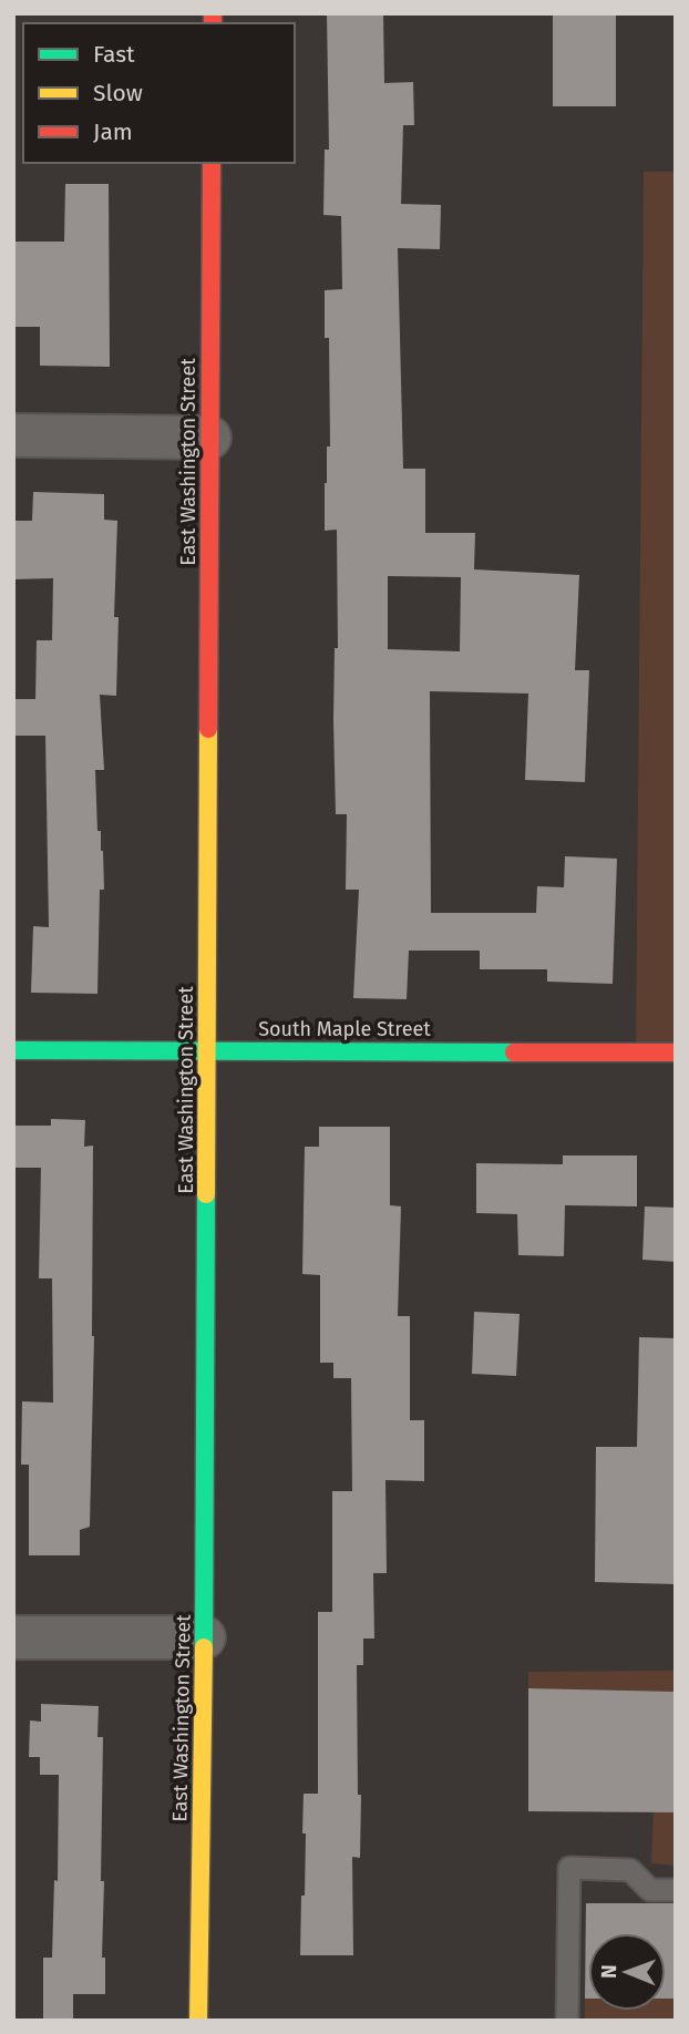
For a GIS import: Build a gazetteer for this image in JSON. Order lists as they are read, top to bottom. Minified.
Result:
{"streets":{"main road":["East Washington Street","South Maple Street"]},"crossings":[["East Washington Street","South Maple Street"]],"legend":["Fast","Slow","Jam"],"north":"left"}
